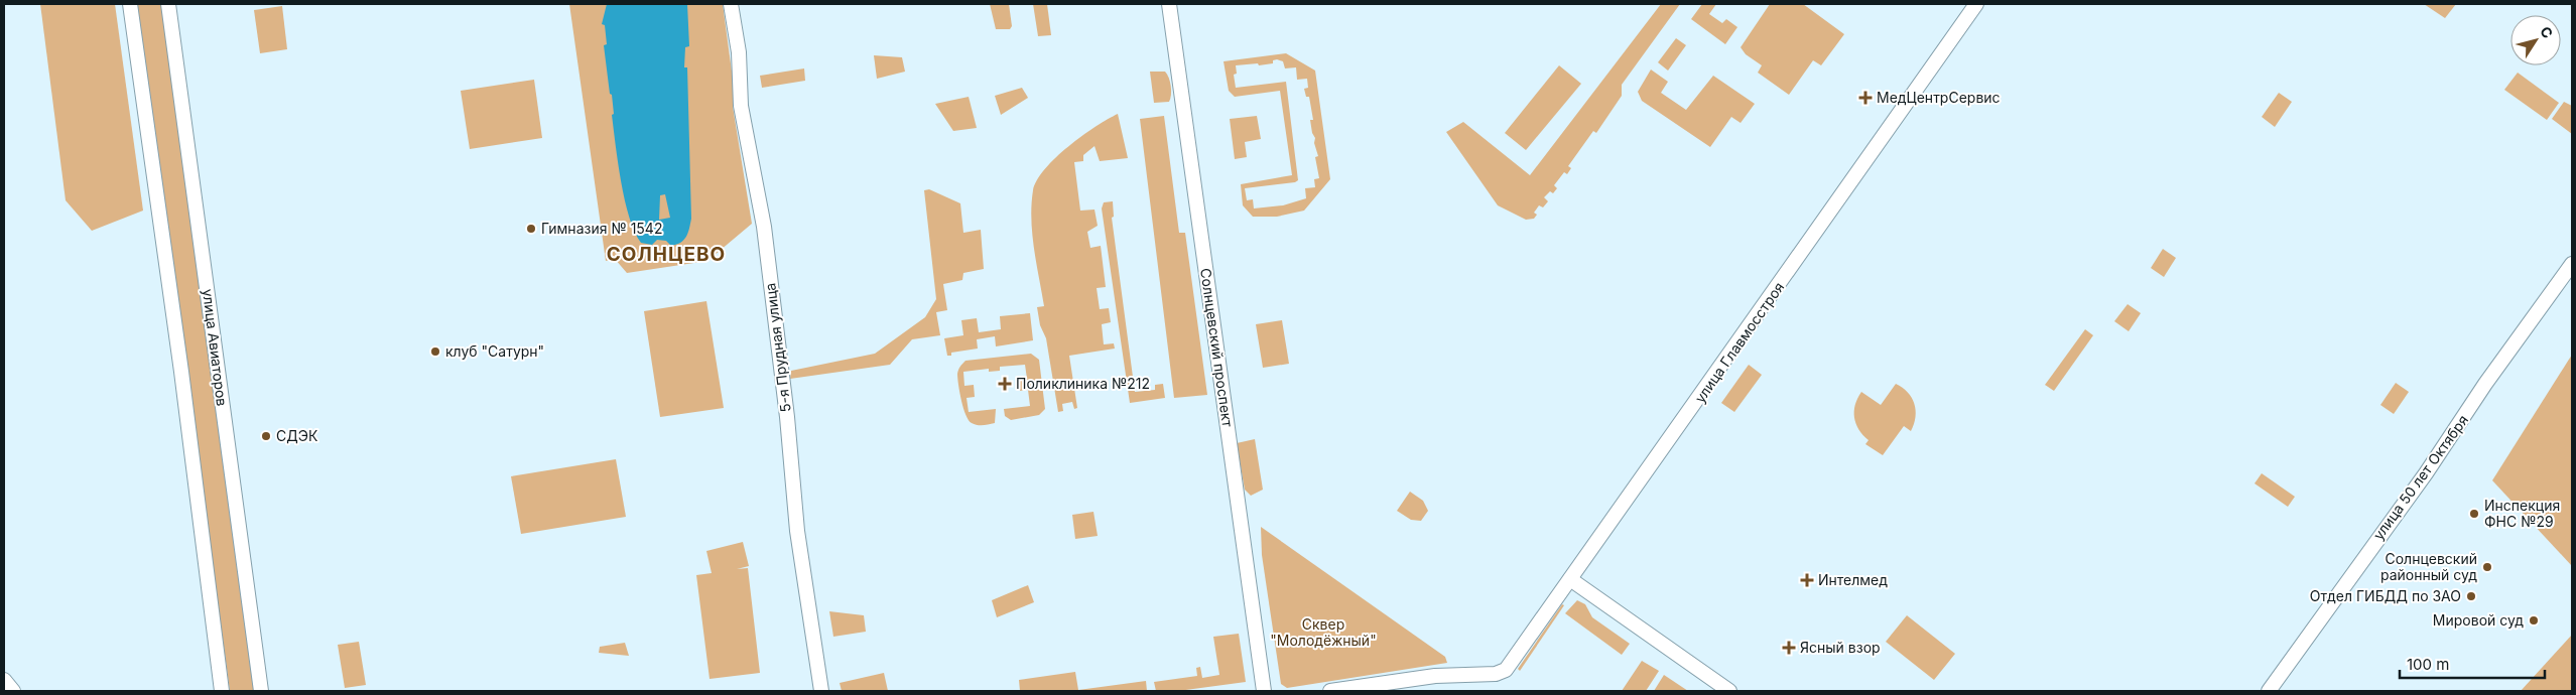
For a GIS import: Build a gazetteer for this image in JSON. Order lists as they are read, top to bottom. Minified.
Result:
{"streets":{"street":["улица Главмосстроя","улица Авиаторов","5-я Прудная улица","Солнцевский проспект","улица 50 лет Октября"]},"districts":["СОЛНЦЕВО"],"parks":["Сквер \"Молодёжный\""],"places":{"health":["МедЦентрСервис","Поликлиника №212","Интелмед","Ясный взор"],"other":["Гимназия № 1542","клуб \"Сатурн\"","СДЭК","Инспекция ФНС №29","Солнцевский районный суд","Отдел ГИБДД по ЗАО","Мировой суд"]},"scale_bar":"100 m","north":"top right"}
